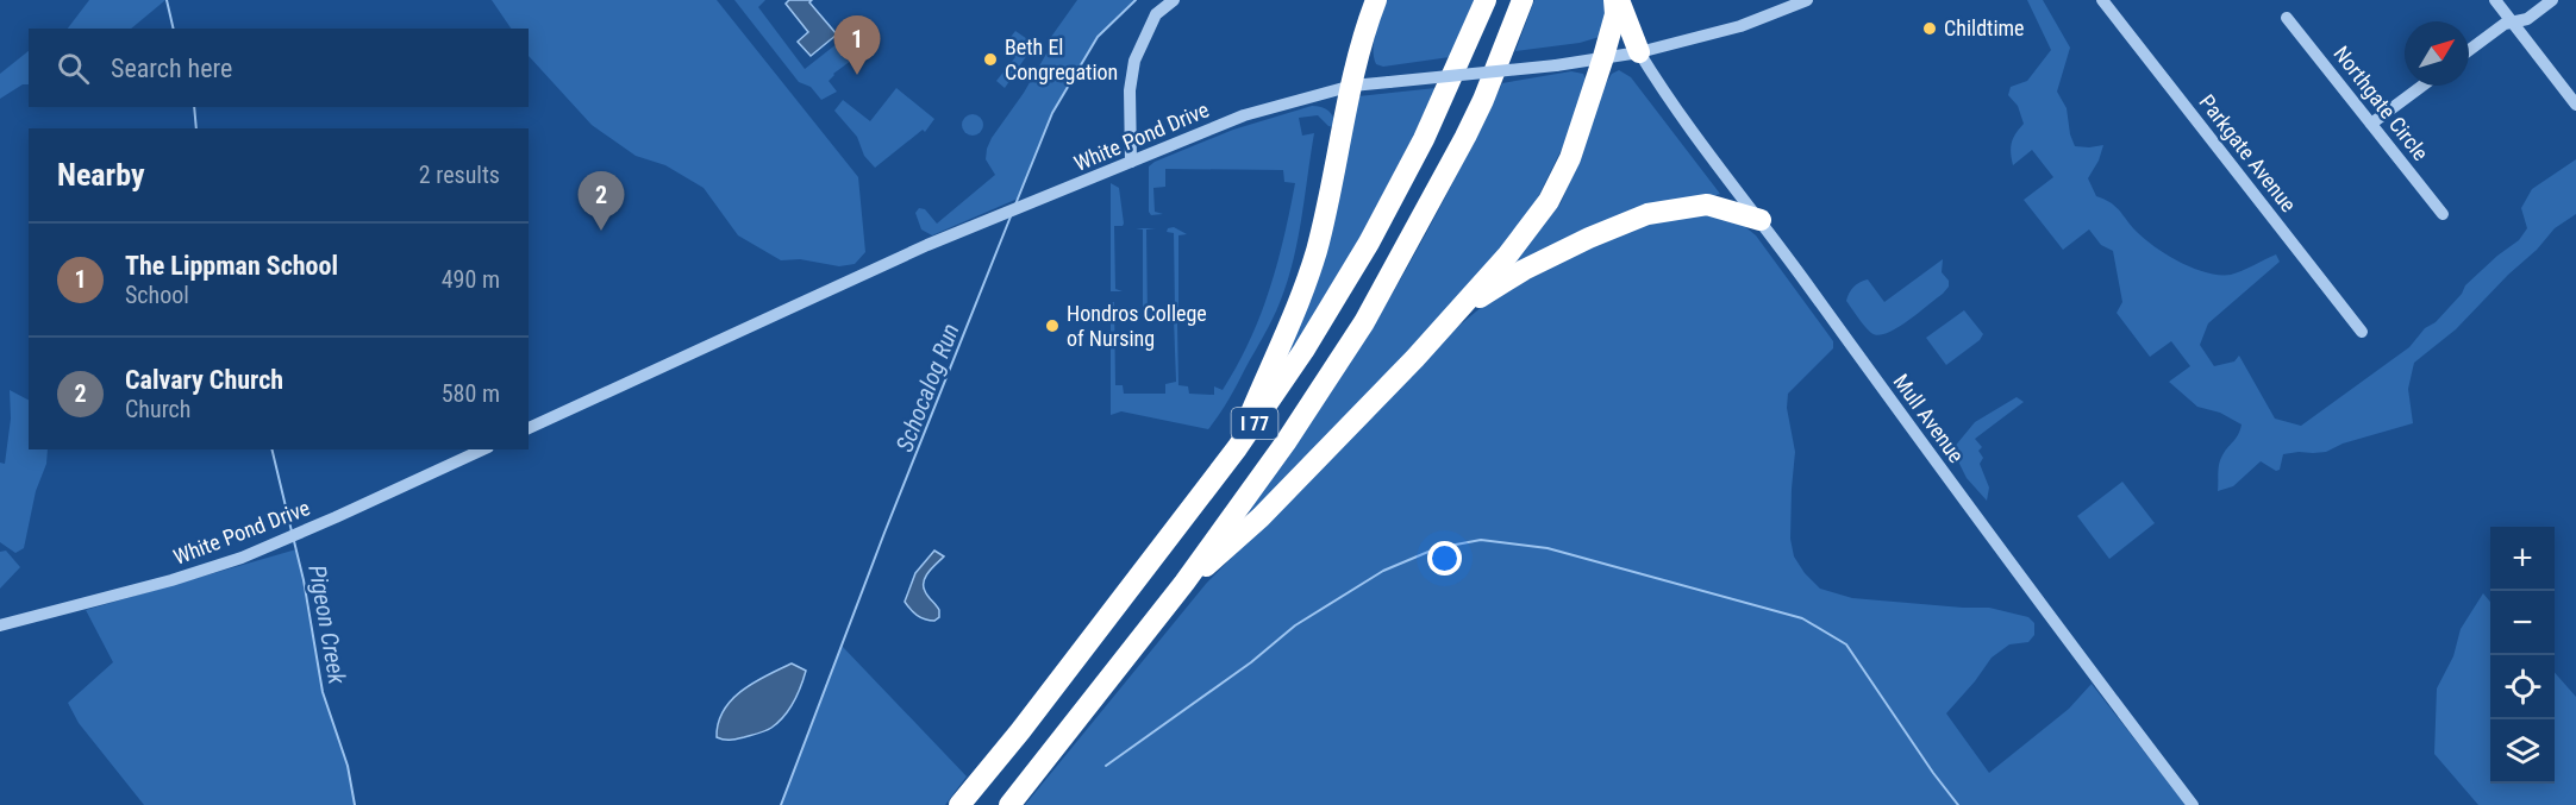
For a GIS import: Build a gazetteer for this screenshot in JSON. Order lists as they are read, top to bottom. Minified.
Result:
{"streets":{"highway":["I 77"],"street":["Northgate Circle","White Pond Drive","Parkgate Avenue","Mull Avenue"]},"crossings":[["White Pond Drive","Mull Avenue"]],"water":["Schocalog Run","Pigeon Creek"],"places":["Childtime","Beth El Congregation","Hondros College of Nursing"],"north":"top right","page":{"pins":["1","2"],"search":"Search here","heading":["Nearby","2 results"],"list":[{"mark":"1","name":"The Lippman School","note":"School","value":"490 m"},{"mark":"2","name":"Calvary Church","note":"Church","value":"580 m"}],"map_buttons":["+","−"]}}
